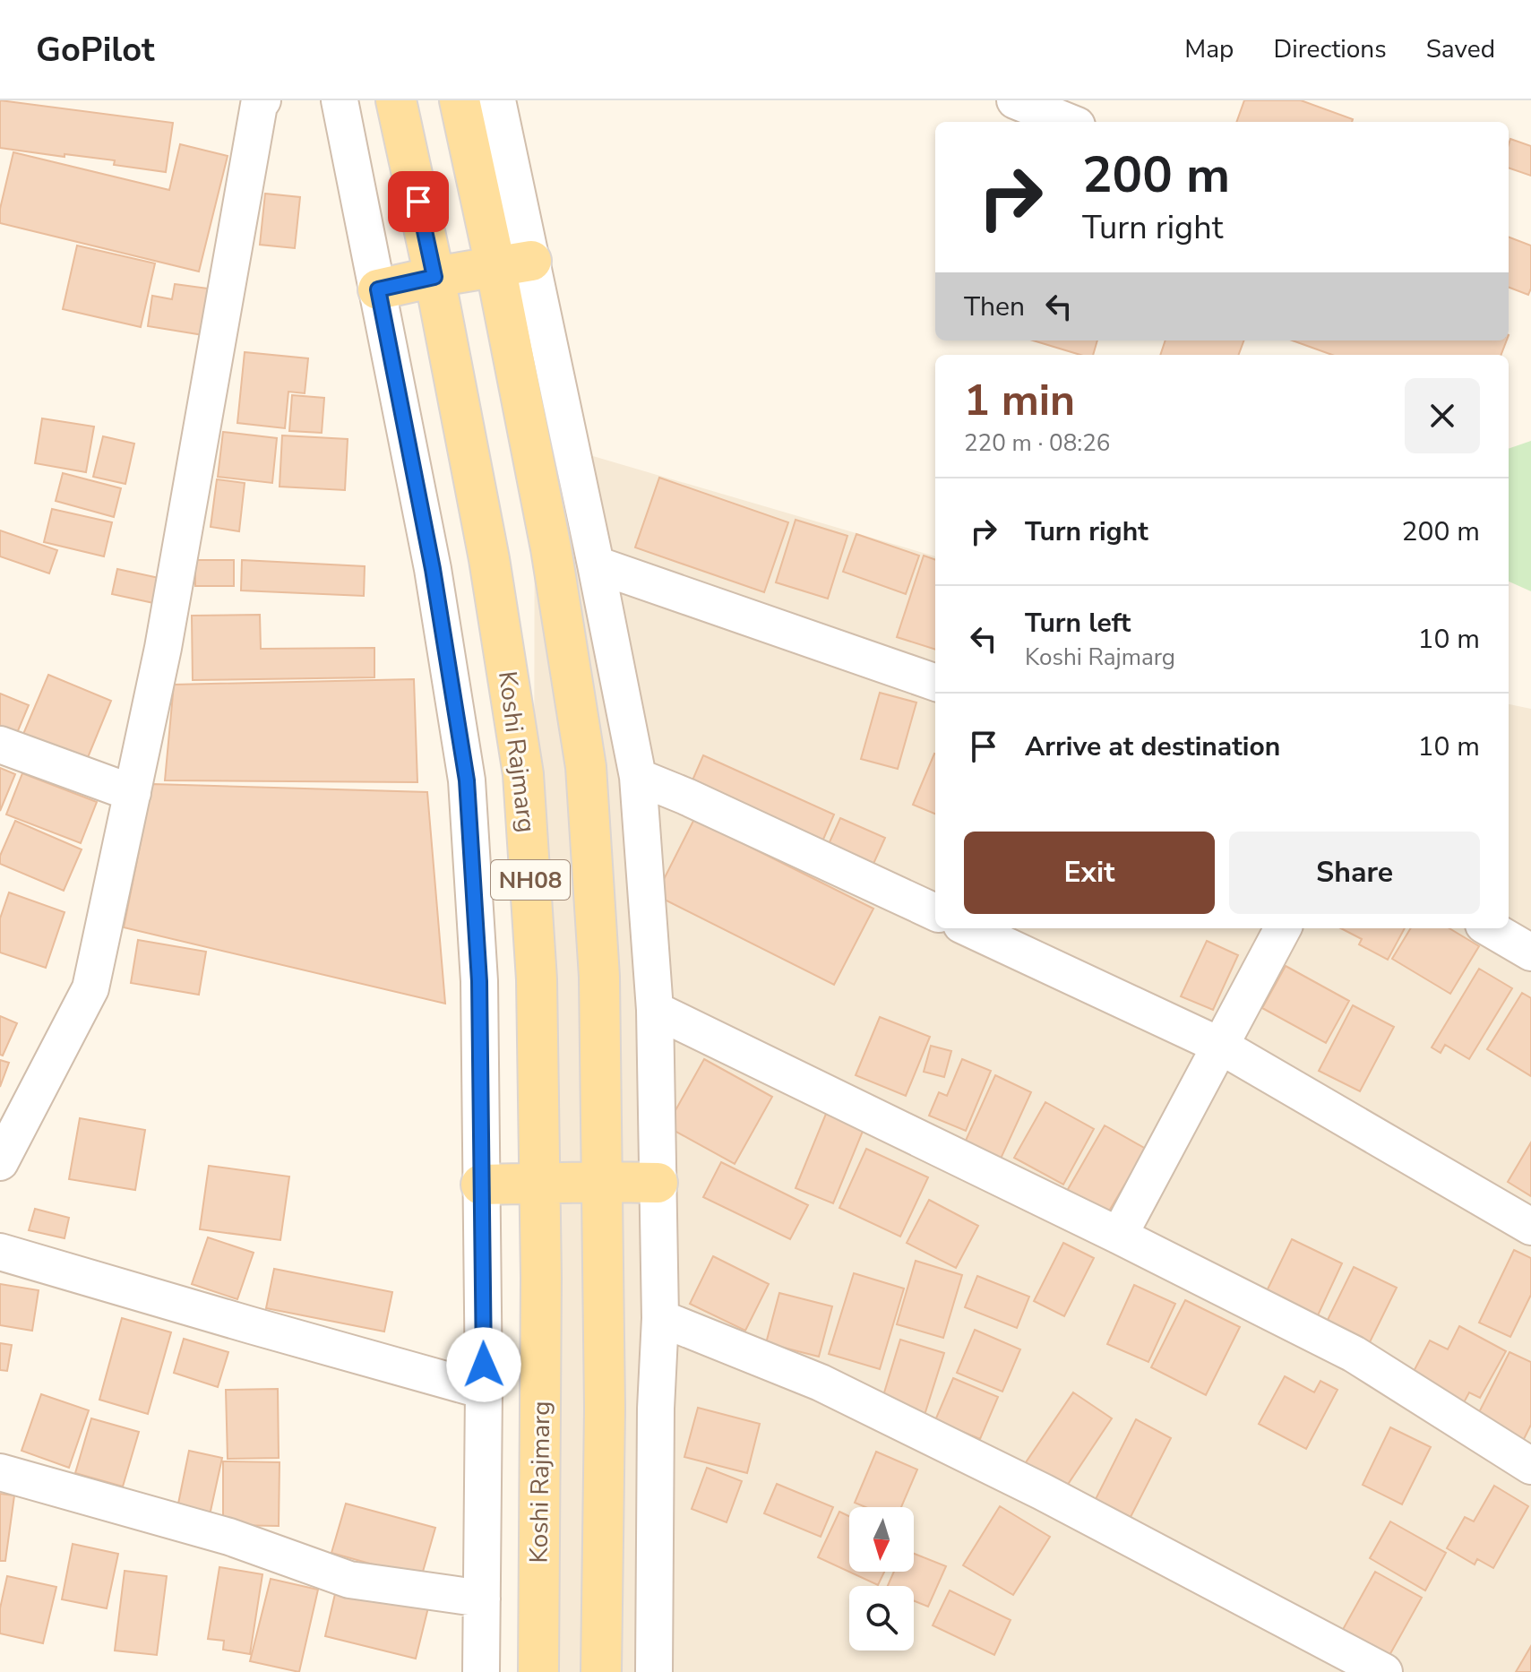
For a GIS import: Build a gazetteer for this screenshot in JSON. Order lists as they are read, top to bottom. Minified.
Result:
{"streets":{"main road":["Koshi Rajmarg","NH08"]},"north":"bottom","page":{"header":"GoPilot","nav":["Map","Directions","Saved"],"turn":["200 m","Turn right"],"then":"Then","heading":["1 min","220 m · 08:26"],"list":[{"name":"Turn right","value":"200 m"},{"name":"Turn left","note":"Koshi Rajmarg","value":"10 m"},{"name":"Arrive at destination","value":"10 m"}],"buttons":["Exit","Share"]}}
